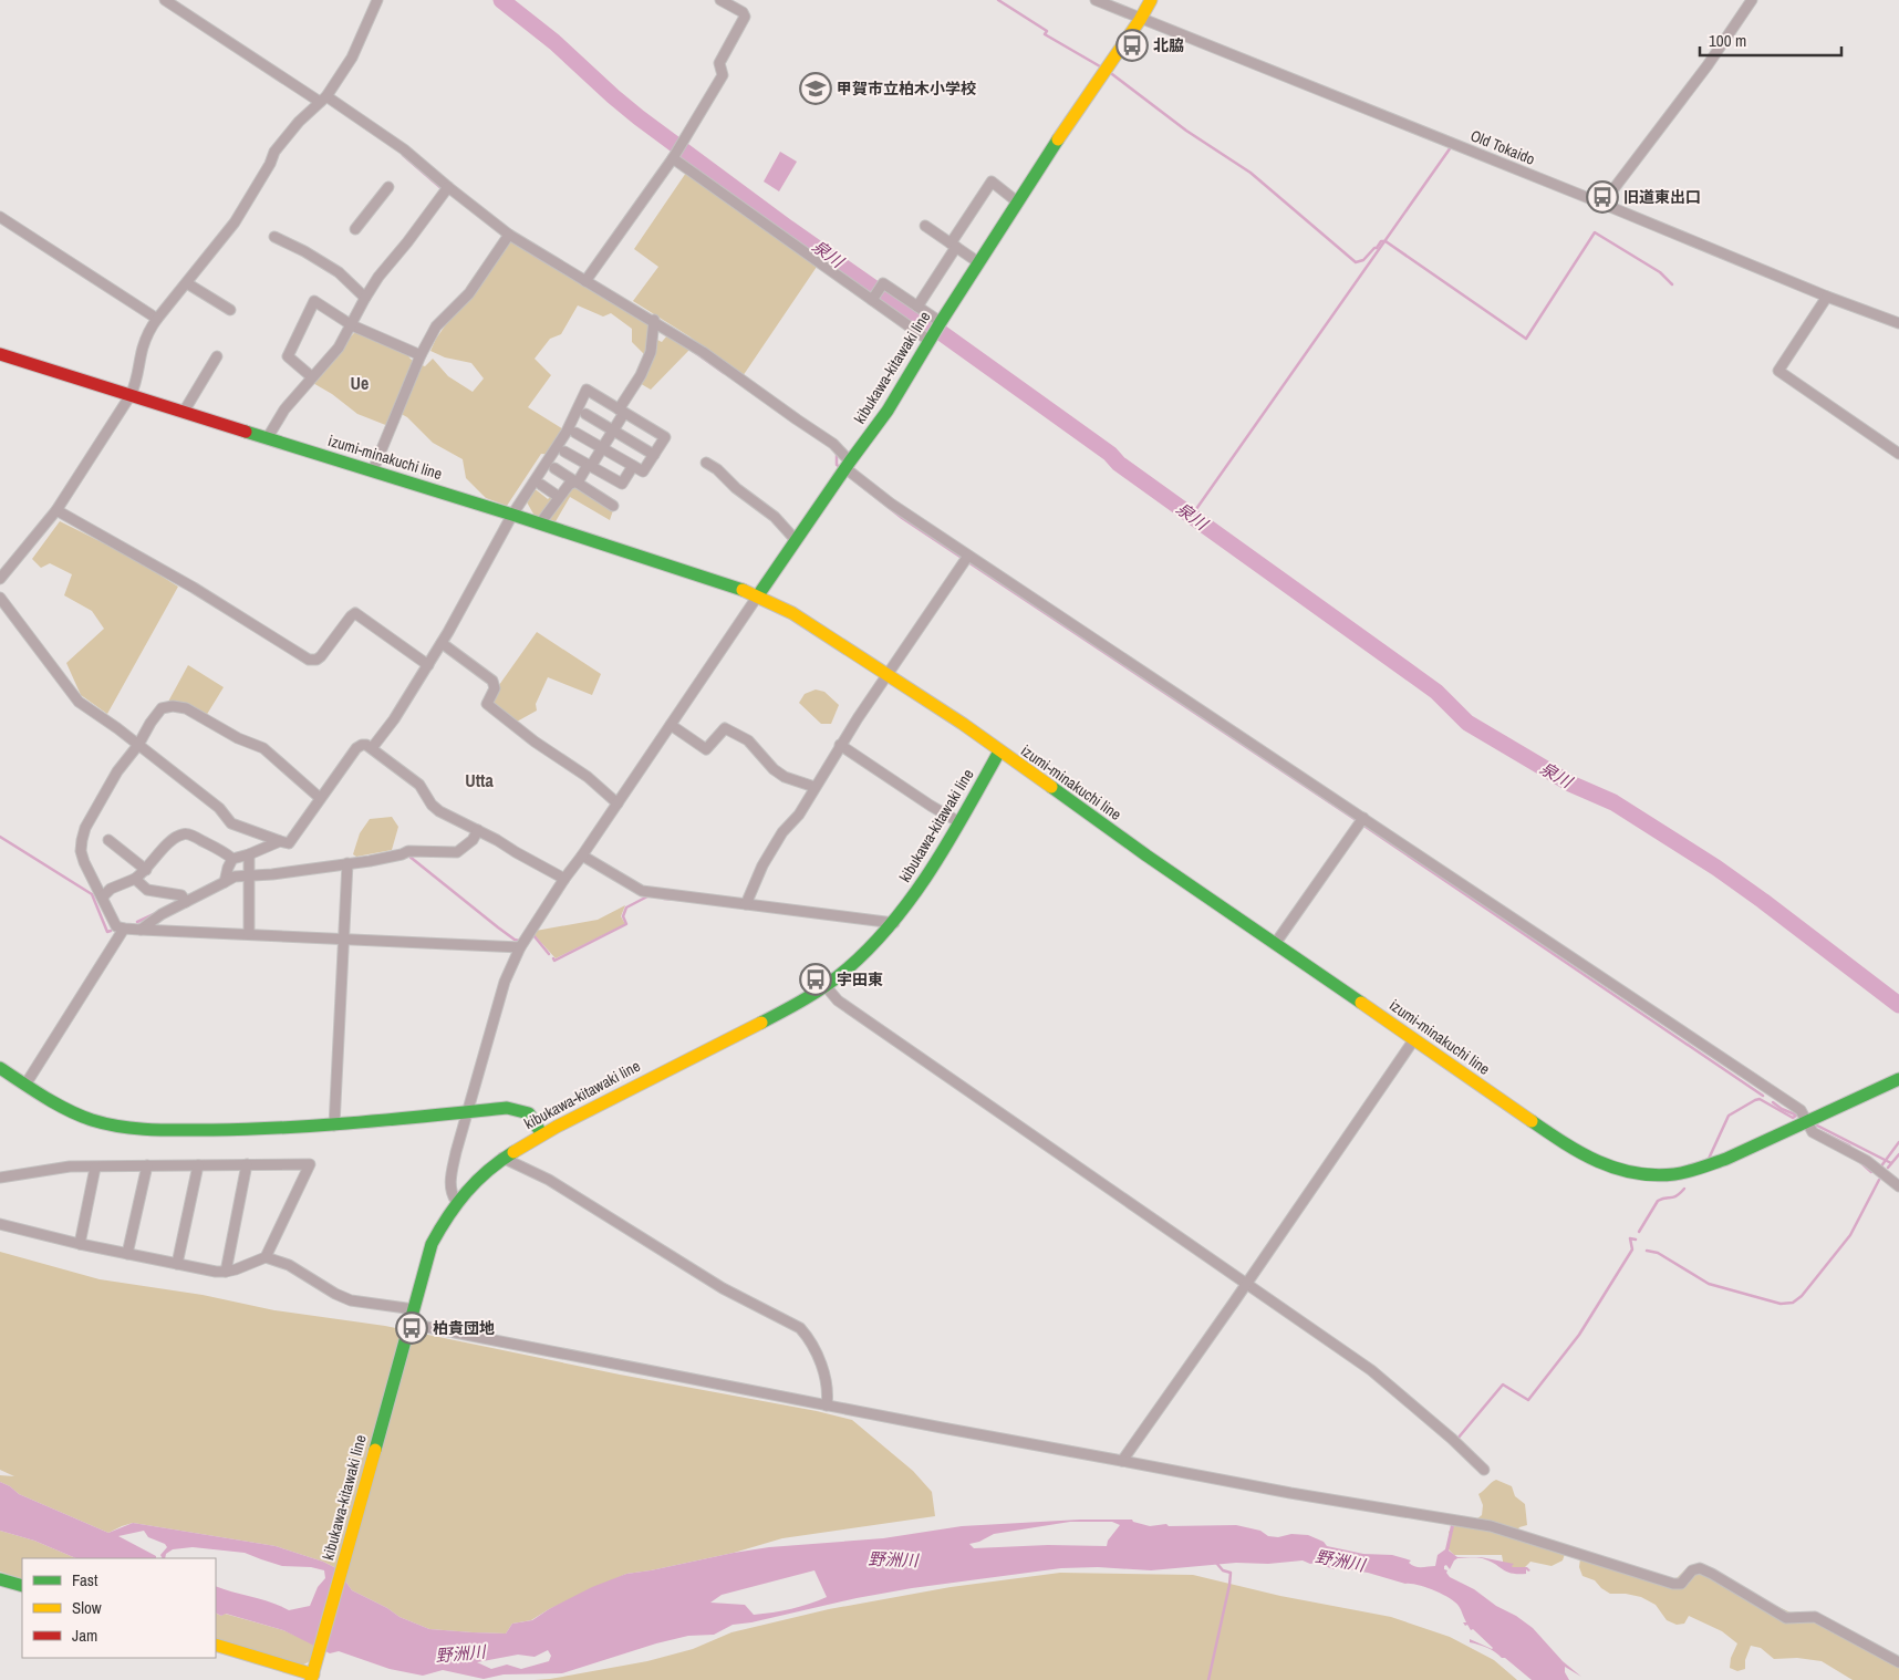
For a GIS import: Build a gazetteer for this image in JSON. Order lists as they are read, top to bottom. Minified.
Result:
{"streets":{"main road":["kibukawa-kitawaki line","izumi-minakuchi line"],"street":["Old Tokaido"]},"crossings":[["Old Tokaido","kibukawa-kitawaki line"],["kibukawa-kitawaki line","izumi-minakuchi line"]],"districts":["Ue","Utta"],"water":["泉川","野洲川"],"places":{"bus stop":["北脇","旧道東出口","宇田東","柏貴団地"],"school or university":["甲賀市立柏木小学校"]},"legend":["Fast","Slow","Jam"],"scale_bar":"100 m"}
